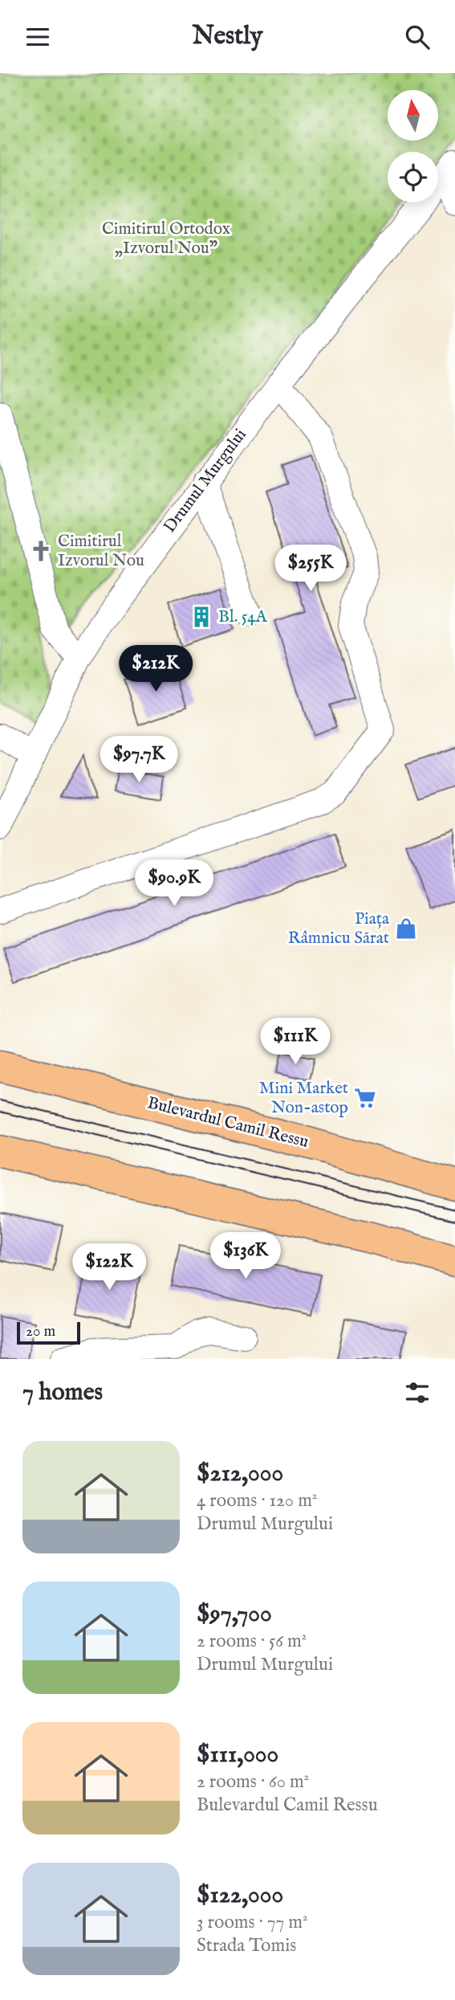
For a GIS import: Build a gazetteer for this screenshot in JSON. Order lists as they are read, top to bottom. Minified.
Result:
{"streets":{"main road":["Bulevardul Camil Ressu"],"street":["Drumul Murgului"]},"parks":["Cimitirul Ortodox „Izvorul Nou”"],"places":{"church":["Cimitirul Izvorul Nou"],"building":["Bl. 54A"],"shop":["Piața Râmnicu Sărat"],"supermarket":["Mini Market Non-astop"]},"scale_bar":"20 m","north":"top","page":{"header":"Nestly","price":["$255K","$212K","$97.7K","$90.9K","$111K","$136K","$122K"],"scale":"20 m","heading":"7 homes","list":[{"name":"$212,000","note":"4 rooms · 120 m² · Drumul Murgului"},{"name":"$97,700","note":"2 rooms · 56 m² · Drumul Murgului"},{"name":"$111,000","note":"2 rooms · 60 m² · Bulevardul Camil Ressu"},{"name":"$122,000","note":"3 rooms · 77 m² · Strada Tomis"}]}}
